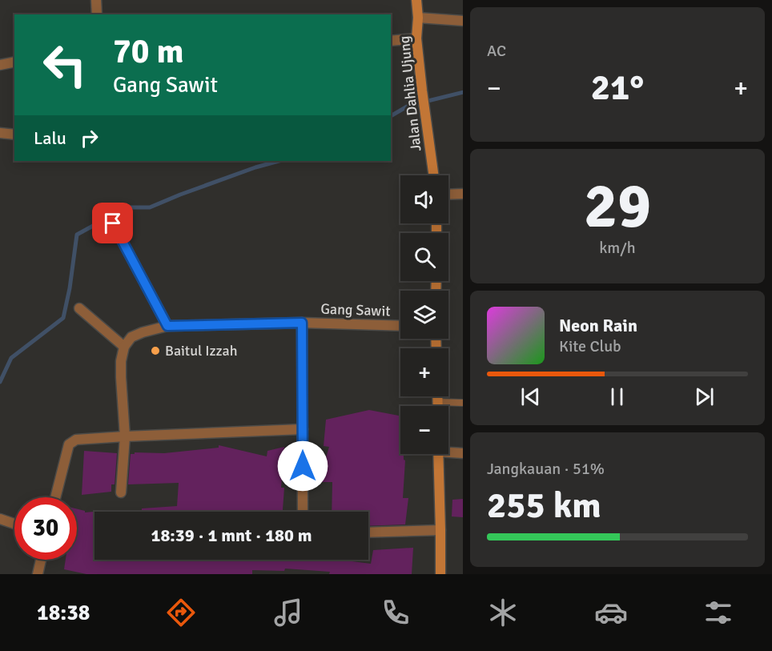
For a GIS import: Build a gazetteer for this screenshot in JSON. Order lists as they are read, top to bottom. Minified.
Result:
{"streets":{"main road":["Jalan Dahlia Ujung"],"street":["Gang Sawit"]},"places":["Baitul Izzah"],"page":{"tile":["AC",["29","km/h"],["Jangkauan · 51%","255 km"]],"turn":["70 m","Gang Sawit"],"heat":["−","21°","+"],"then":"Lalu","map_buttons":["+","−"],"song":["Neon Rain","Kite Club"],"limit":"30","trip":"18:39 · 1 mnt · 180 m","tabs":"18:38"}}
